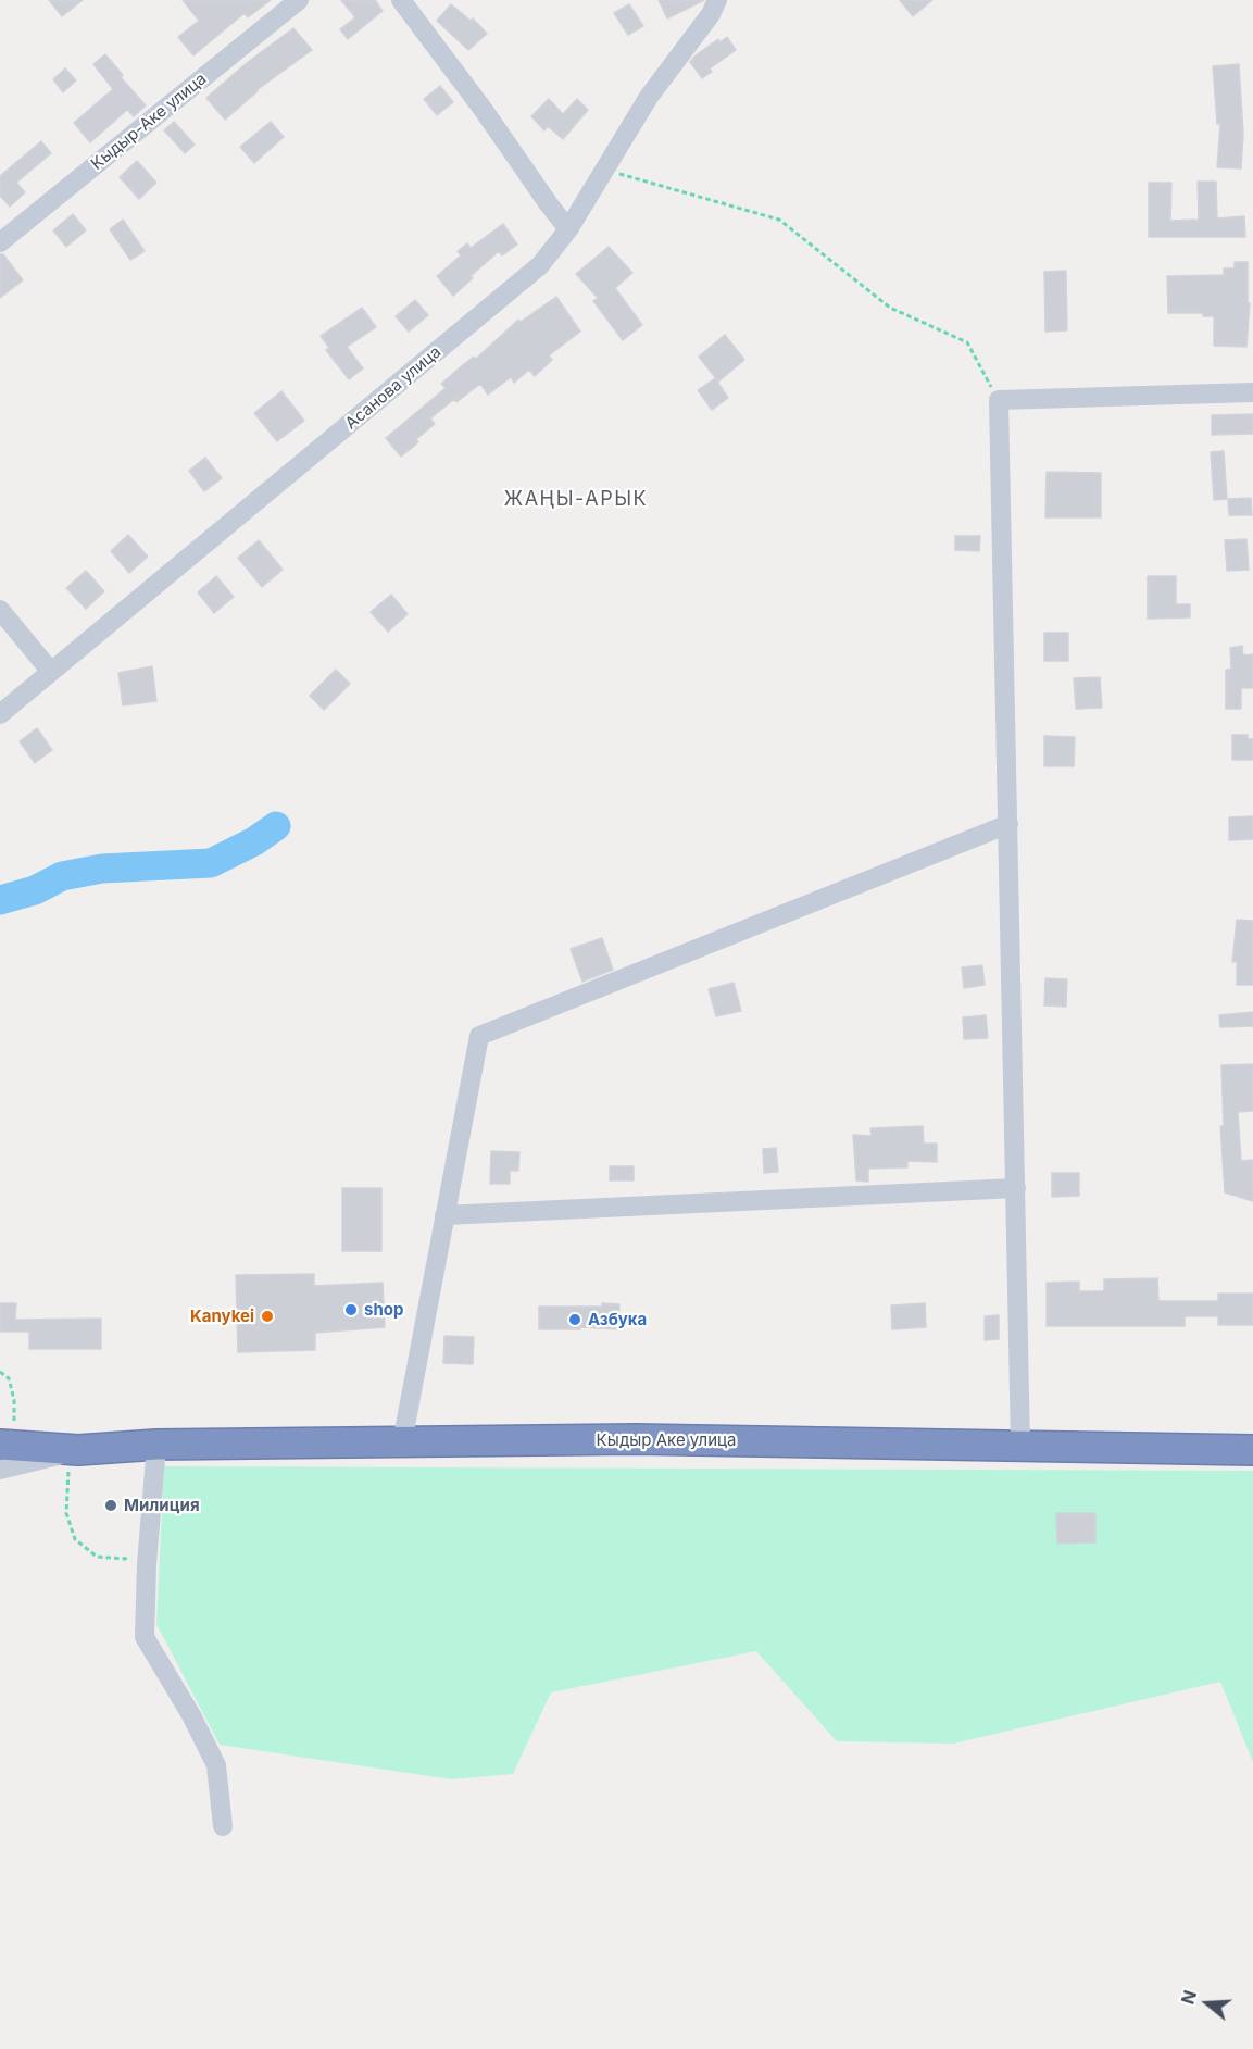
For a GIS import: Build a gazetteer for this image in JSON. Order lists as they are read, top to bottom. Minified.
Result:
{"streets":{"highway":["Кыдыр Аке улица"],"street":["Кыдыр-Аке улица","Асанова улица"]},"districts":["ЖАҢЫ-АРЫК"],"places":["shop","Kanykei","Азбука","Милиция"],"north":"left"}
